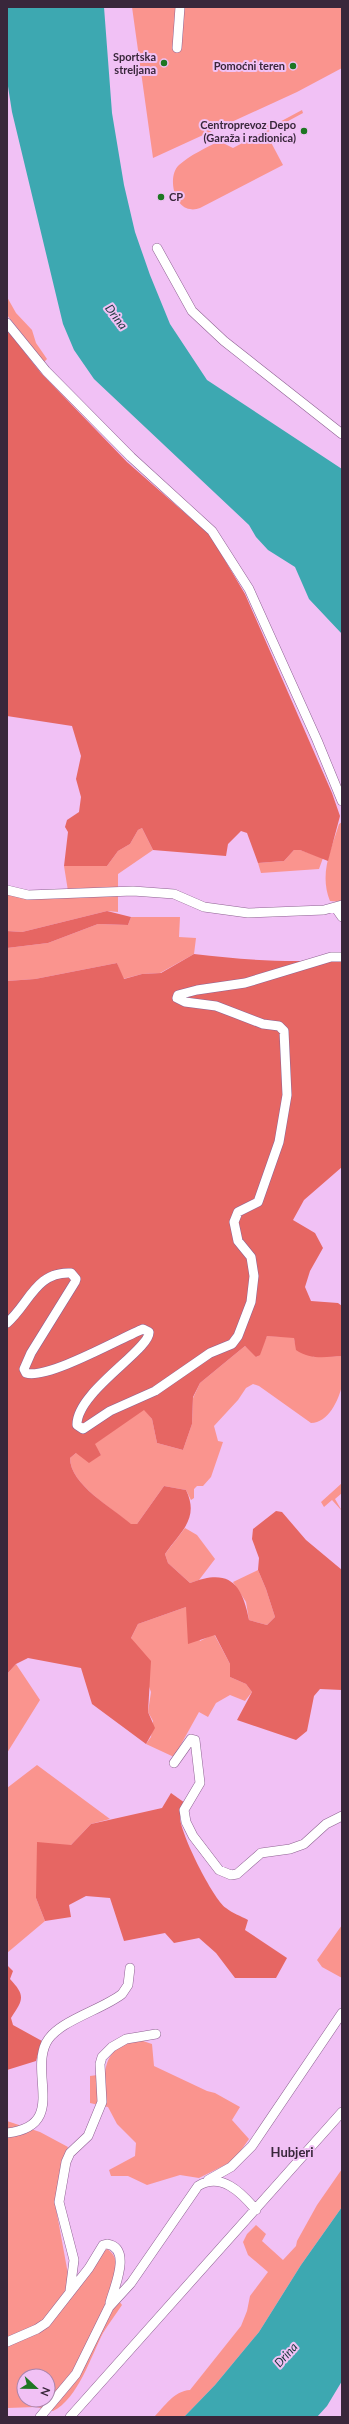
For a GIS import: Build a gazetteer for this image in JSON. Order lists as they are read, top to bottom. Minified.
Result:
{"districts":["Hubjeri"],"water":["Drina"],"places":["Sportska streljana","Pomoćni teren","Centroprevoz Depo (Garaža i radionica)","CP"],"north":"right"}
